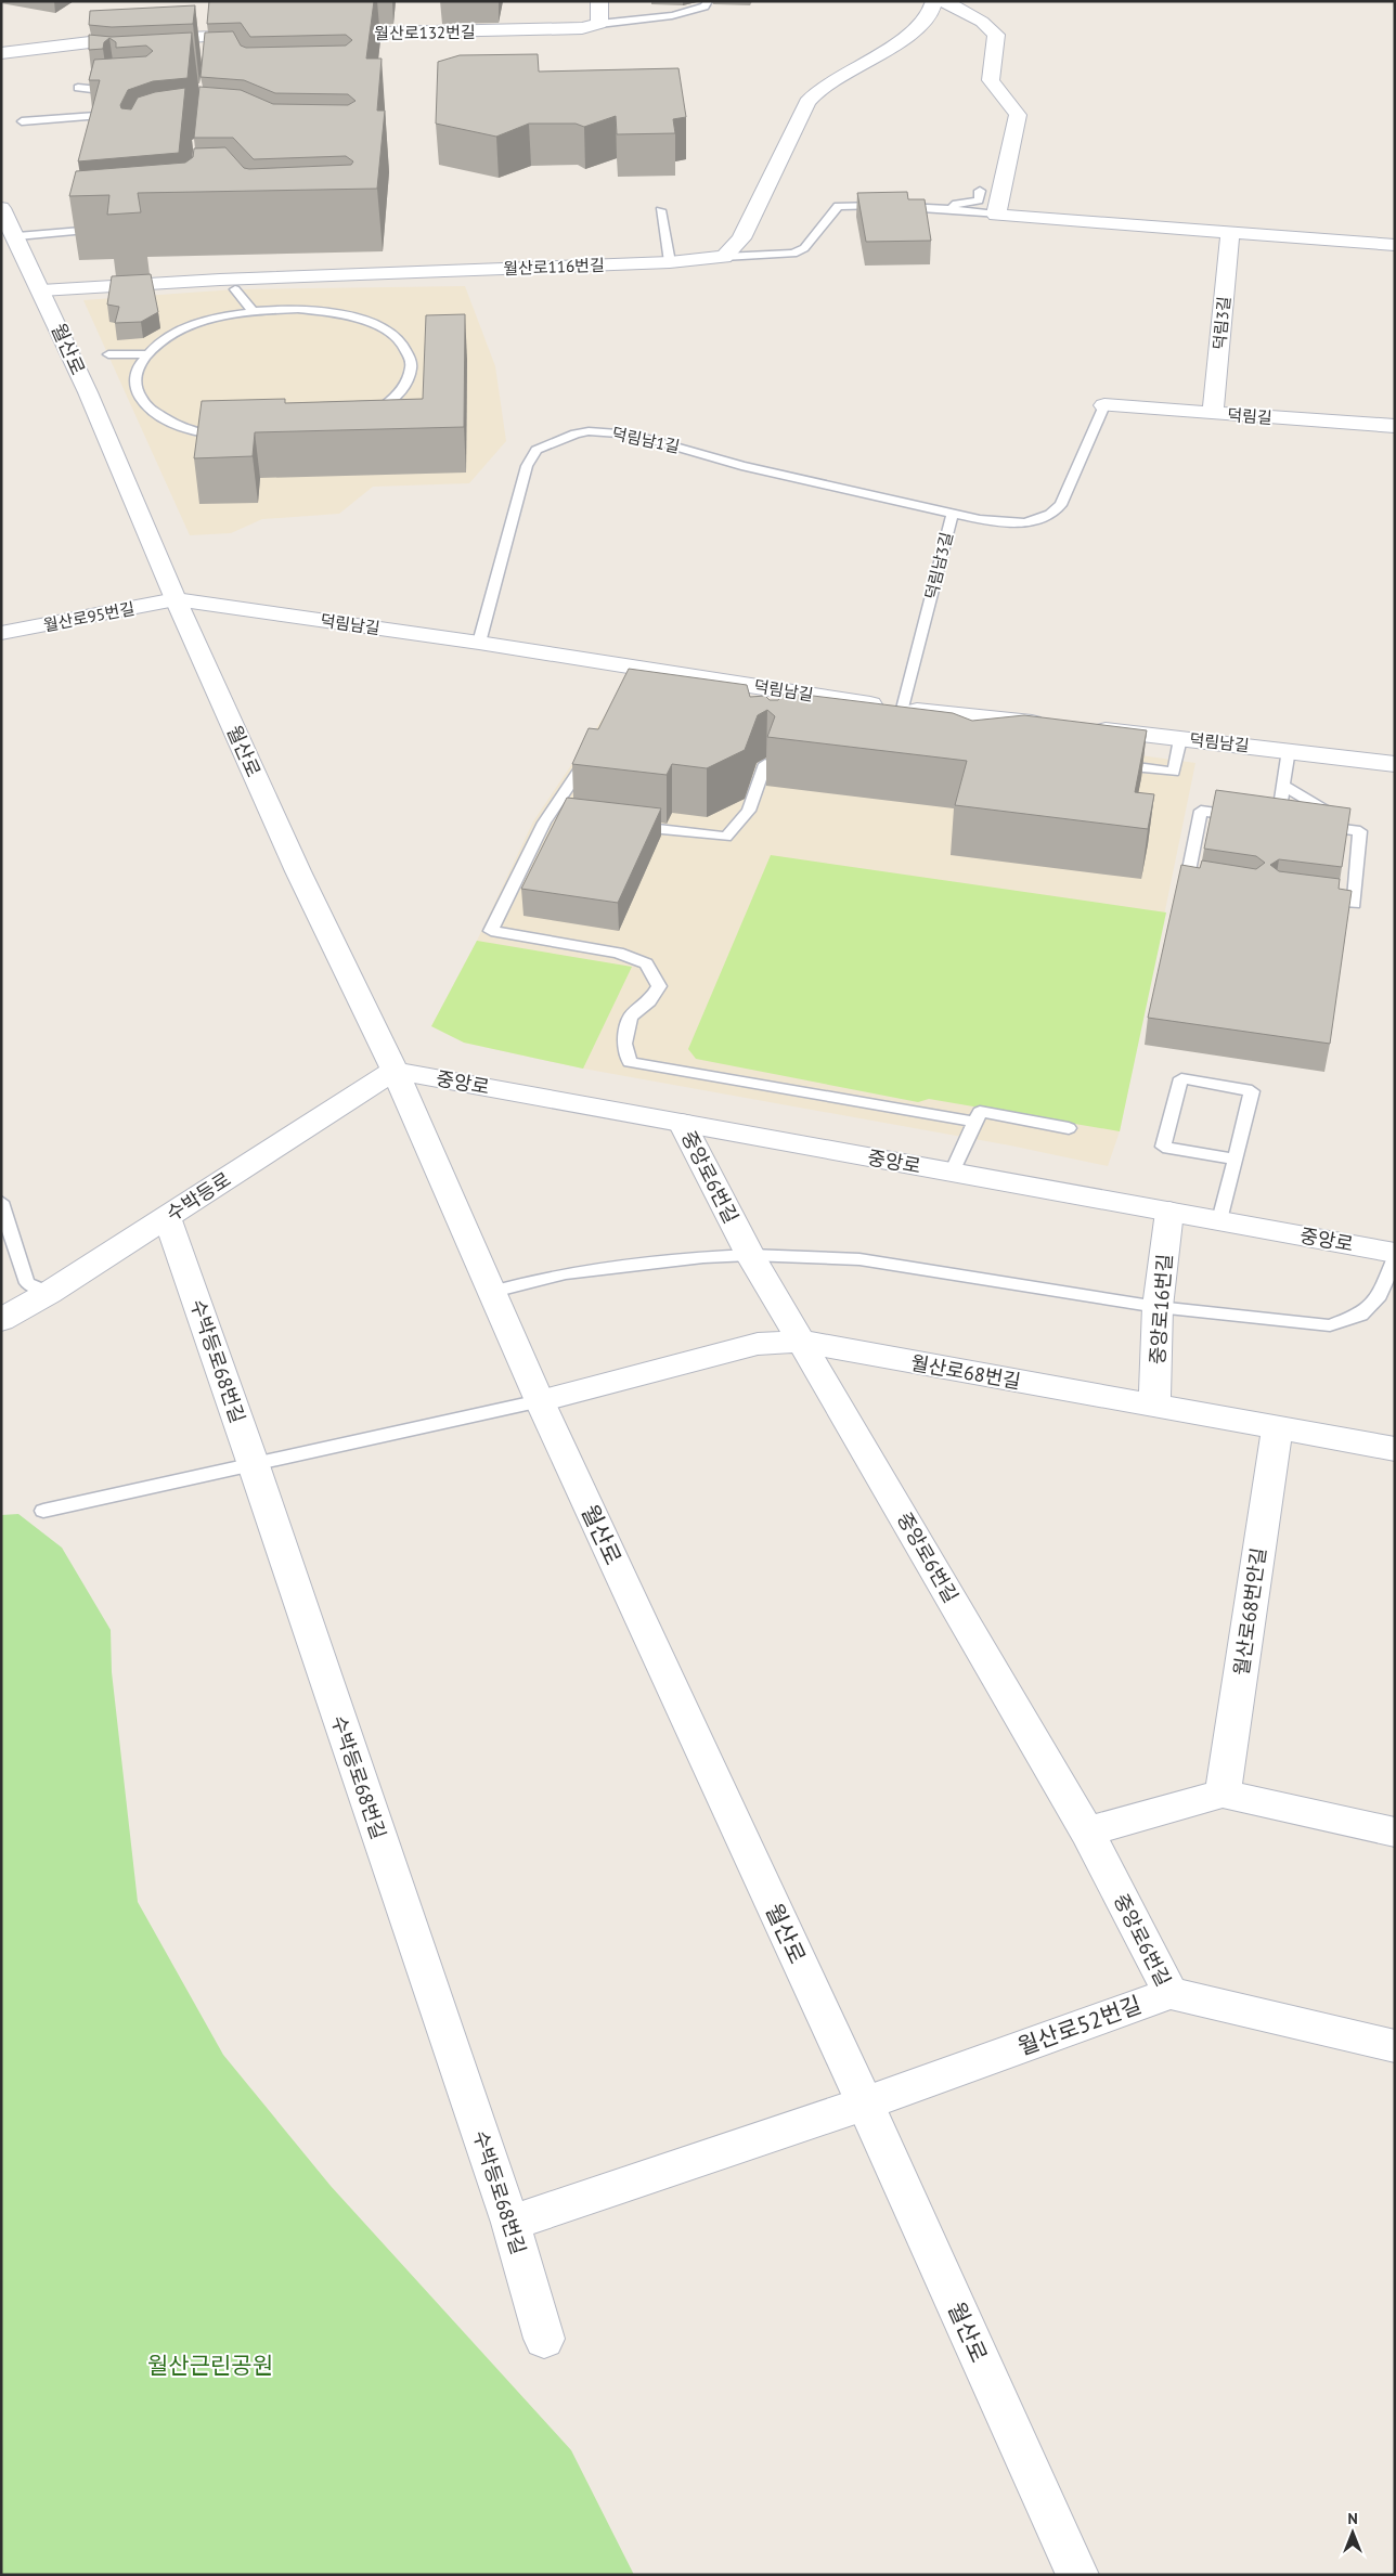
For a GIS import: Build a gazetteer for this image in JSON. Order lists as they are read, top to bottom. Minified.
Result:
{"streets":{"street":["월산로132번길","월산로116번길","덕림3길","월산로","덕림길","월산로95번길","덕림남길","중앙로","중앙로6번길","수박등로","중앙로16번길","수박등로68번길","월산로68번길","월산로68번안길","월산로52번길"],"lane":["덕림남1길","덕림남3길"]},"crossings":[["월산로116번길","월산로"],["덕림3길","덕림길"],["월산로","월산로95번길"],["월산로","덕림남길"],["월산로","중앙로"],["월산로","수박등로"],["월산로","월산로68번길"],["월산로","월산로52번길"],["덕림길","덕림남3길"],["덕림남1길","덕림남3길"],["덕림남1길","덕림남길"],["덕림남3길","덕림남길"],["월산로95번길","덕림남길"],["중앙로","중앙로6번길"],["중앙로","수박등로"],["중앙로","중앙로16번길"],["중앙로6번길","월산로68번길"],["중앙로6번길","월산로52번길"],["수박등로","수박등로68번길"],["중앙로16번길","월산로68번길"],["수박등로68번길","월산로52번길"],["월산로68번길","월산로68번안길"]],"parks":["월산근린공원"],"north":"top"}
